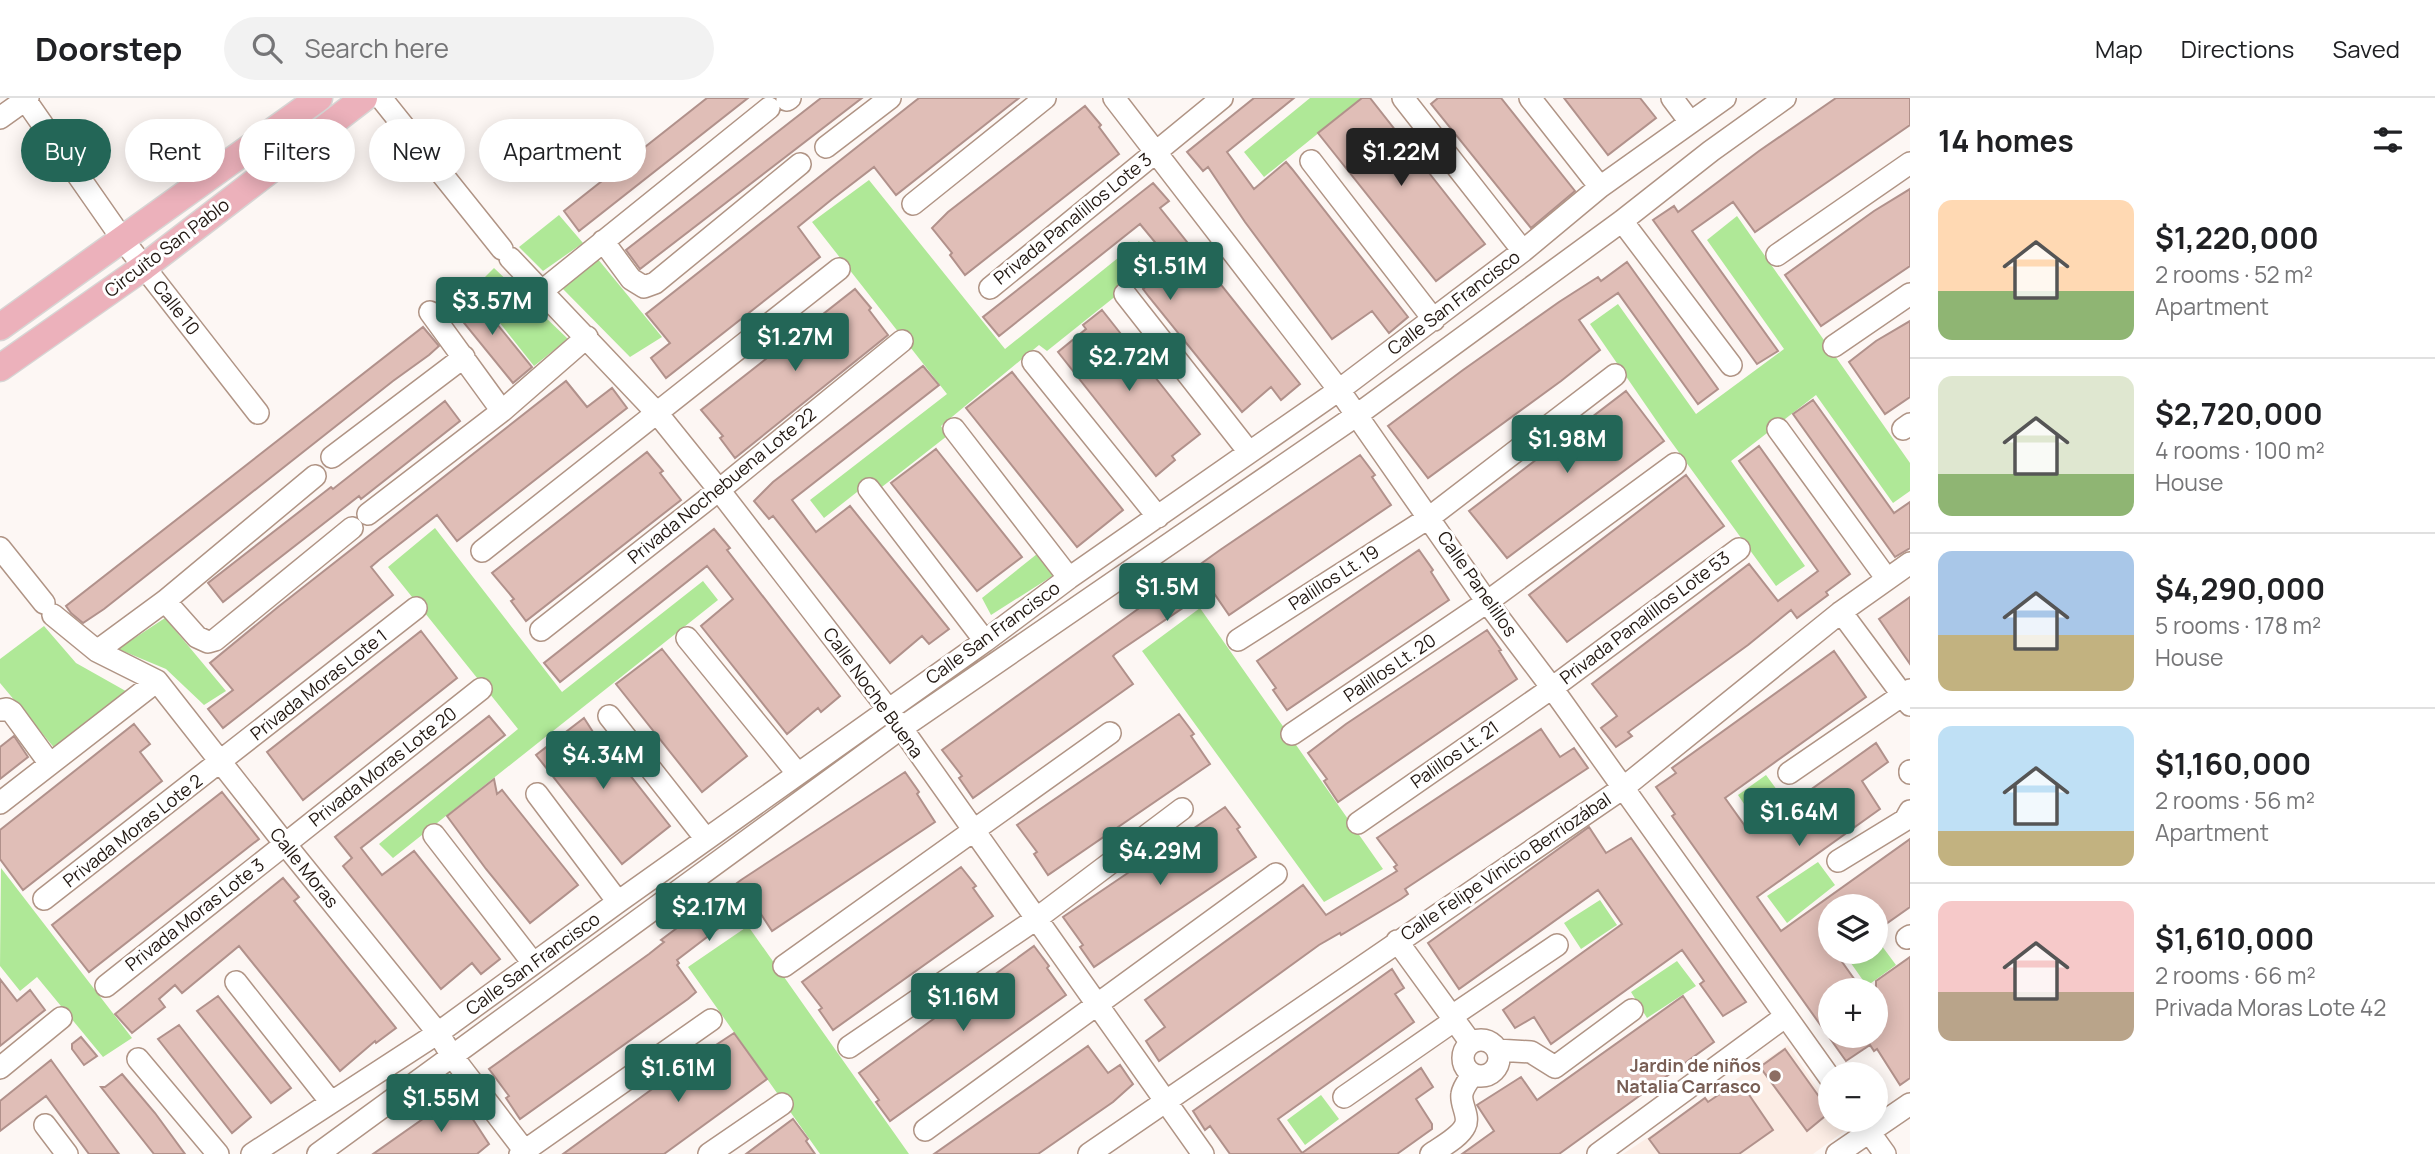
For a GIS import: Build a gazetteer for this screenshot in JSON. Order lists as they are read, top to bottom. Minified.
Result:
{"streets":{"main road":["Circuito San Pablo"],"street":["Privada Panalillos Lote 3","Calle San Francisco","Calle 10","Privada Nochebuena Lote 22","Palillos Lt. 19","Calle Panelillos","Privada Panalillos Lote 53","Palillos Lt. 20","Privada Moras Lote 1","Calle Noche Buena","Palillos Lt. 21","Privada Moras Lote 20","Privada Moras Lote 2","Calle Felipe Vinicio Berriozábal","Calle Moras","Privada Moras Lote 3"]},"crossings":[["Privada Panalillos Lote 3","Calle Panelillos"],["Circuito San Pablo","Calle 10"],["Calle San Francisco","Calle Panelillos"],["Calle San Francisco","Calle Noche Buena"],["Calle San Francisco","Calle Moras"],["Privada Nochebuena Lote 22","Calle Noche Buena"],["Palillos Lt. 19","Calle Panelillos"],["Calle Panelillos","Privada Panalillos Lote 53"],["Calle Panelillos","Palillos Lt. 20"],["Calle Panelillos","Palillos Lt. 21"],["Calle Panelillos","Calle Felipe Vinicio Berriozábal"],["Privada Panalillos Lote 53","Palillos Lt. 21"],["Privada Moras Lote 1","Privada Moras Lote 2"],["Privada Moras Lote 1","Calle Moras"],["Calle Noche Buena","Calle Felipe Vinicio Berriozábal"],["Privada Moras Lote 20","Calle Moras"],["Privada Moras Lote 20","Privada Moras Lote 3"],["Privada Moras Lote 2","Calle Moras"],["Calle Moras","Privada Moras Lote 3"]],"places":["Jardin de niños Natalia Carrasco"],"page":{"header":"Doorstep","search":"Search here","nav":["Map","Directions","Saved"],"heading":"14 homes","chip":["Buy","Rent","Filters","New","Apartment"],"price":["$1.22M","$1.51M","$3.57M","$1.27M","$2.72M","$1.98M","$1.5M","$4.34M","$1.64M","$4.29M","$2.17M","$1.16M","$1.61M","$1.55M"],"list":[{"name":"$1,220,000","note":"2 rooms · 52 m² · Apartment"},{"name":"$2,720,000","note":"4 rooms · 100 m² · House"},{"name":"$4,290,000","note":"5 rooms · 178 m² · House"},{"name":"$1,160,000","note":"2 rooms · 56 m² · Apartment"},{"name":"$1,610,000","note":"2 rooms · 66 m² · Privada Moras Lote 42"}],"map_buttons":["+","−"]}}
